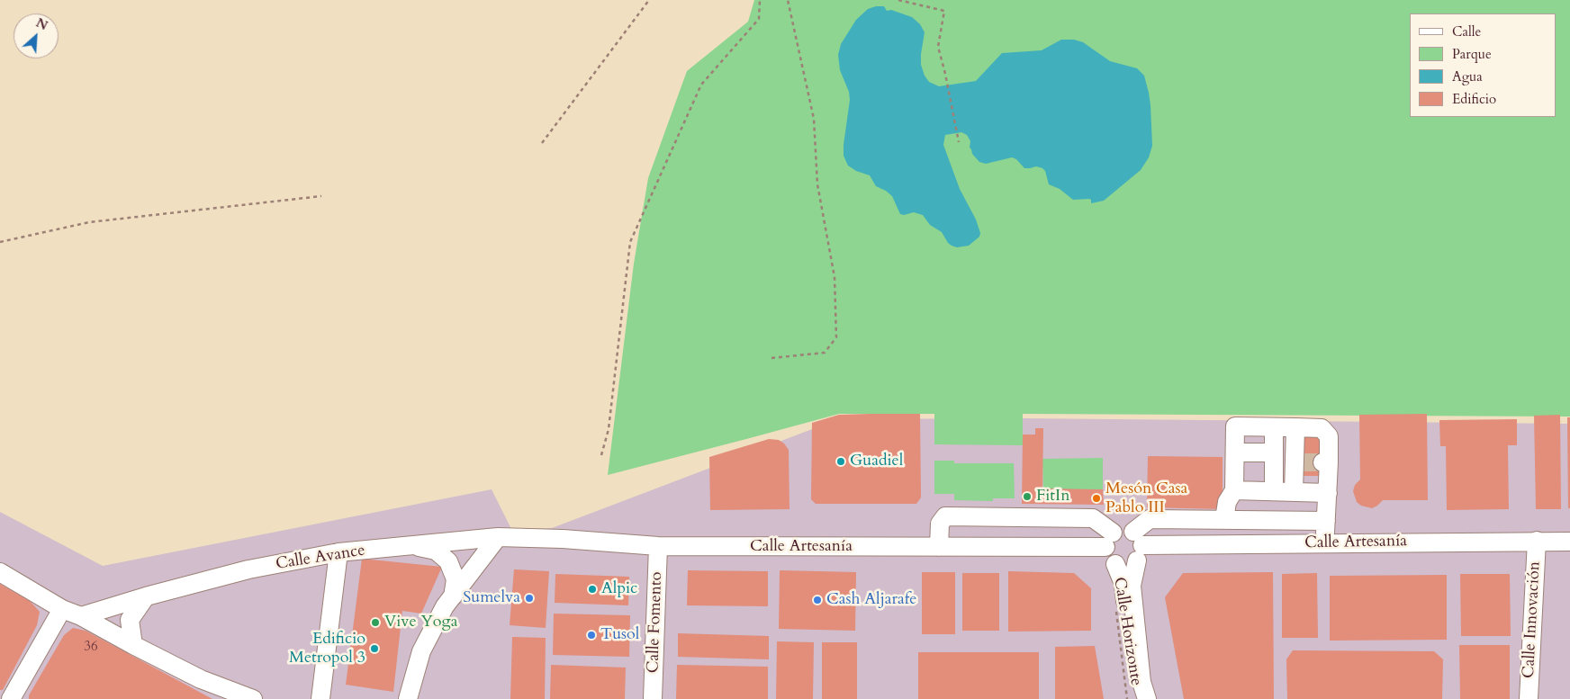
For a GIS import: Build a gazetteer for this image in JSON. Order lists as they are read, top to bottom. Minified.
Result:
{"streets":{"street":["Calle Artesanía","Calle Avance","Calle Innovación","Calle Fomento","Calle Horizonte"]},"crossings":[["Calle Artesanía","Calle Avance"],["Calle Artesanía","Calle Innovación"],["Calle Artesanía","Calle Fomento"],["Calle Artesanía","Calle Horizonte"]],"places":["Guadiel","FitIn","Mesón Casa Pablo III","Alpic","Sumelva","Cash Aljarafe","Vive Yoga","Tusol","Edificio Metropol 3"],"house_numbers":["36"],"legend":["Calle","Parque","Agua","Edificio"],"north":"top right"}
